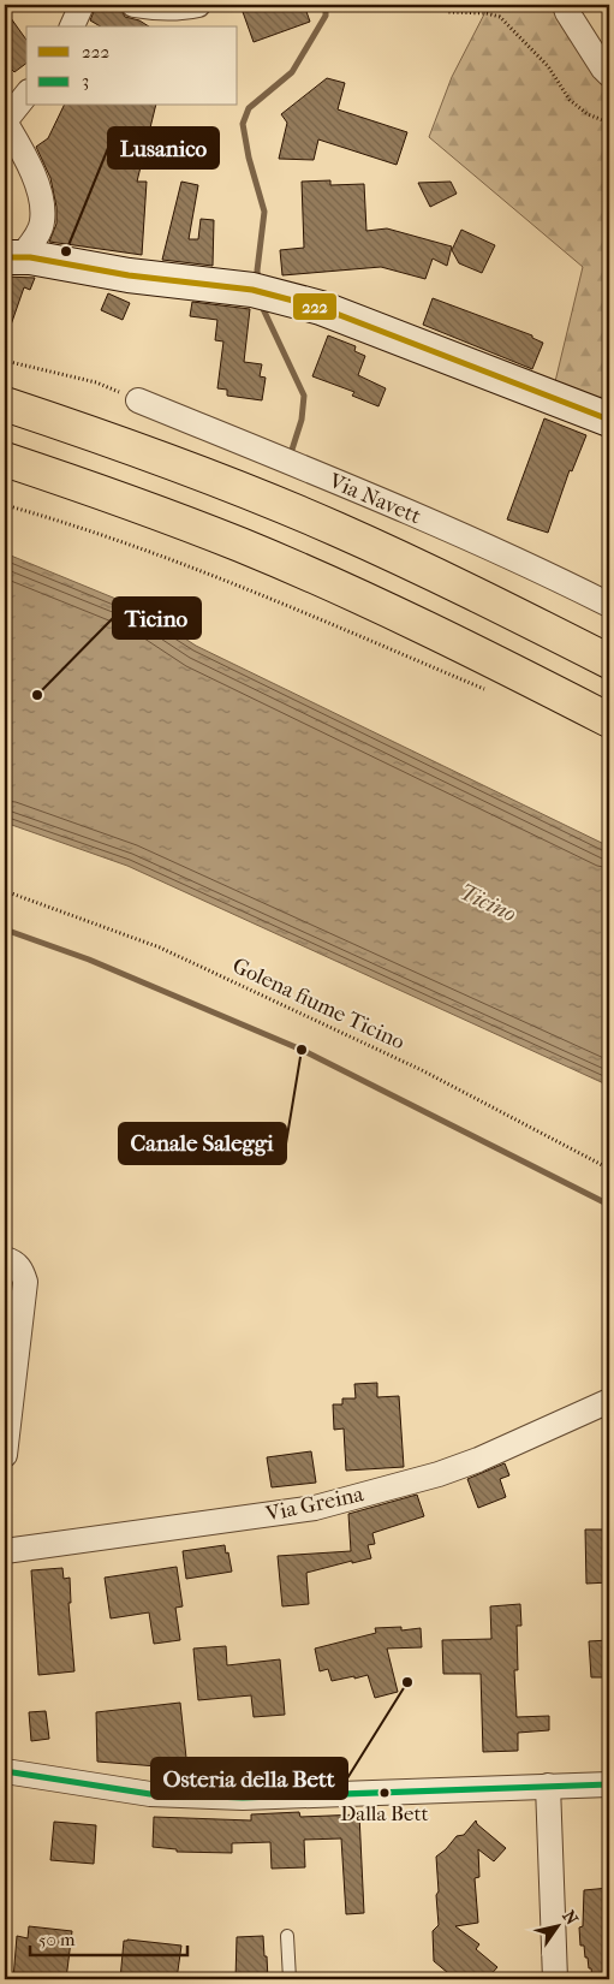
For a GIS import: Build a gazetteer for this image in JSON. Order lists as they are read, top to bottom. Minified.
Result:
{"streets":{"street":["Via Navett","Via Greina"],"path":["Golena fiume Ticino"]},"water":["Ticino"],"places":["Lusanico","Ticino","Canale Saleggi","Osteria della Bett","Dalla Bett"],"lines":["transit line 222","transit line 3"],"legend":["222","3"],"scale_bar":"50 m","north":"top right"}
